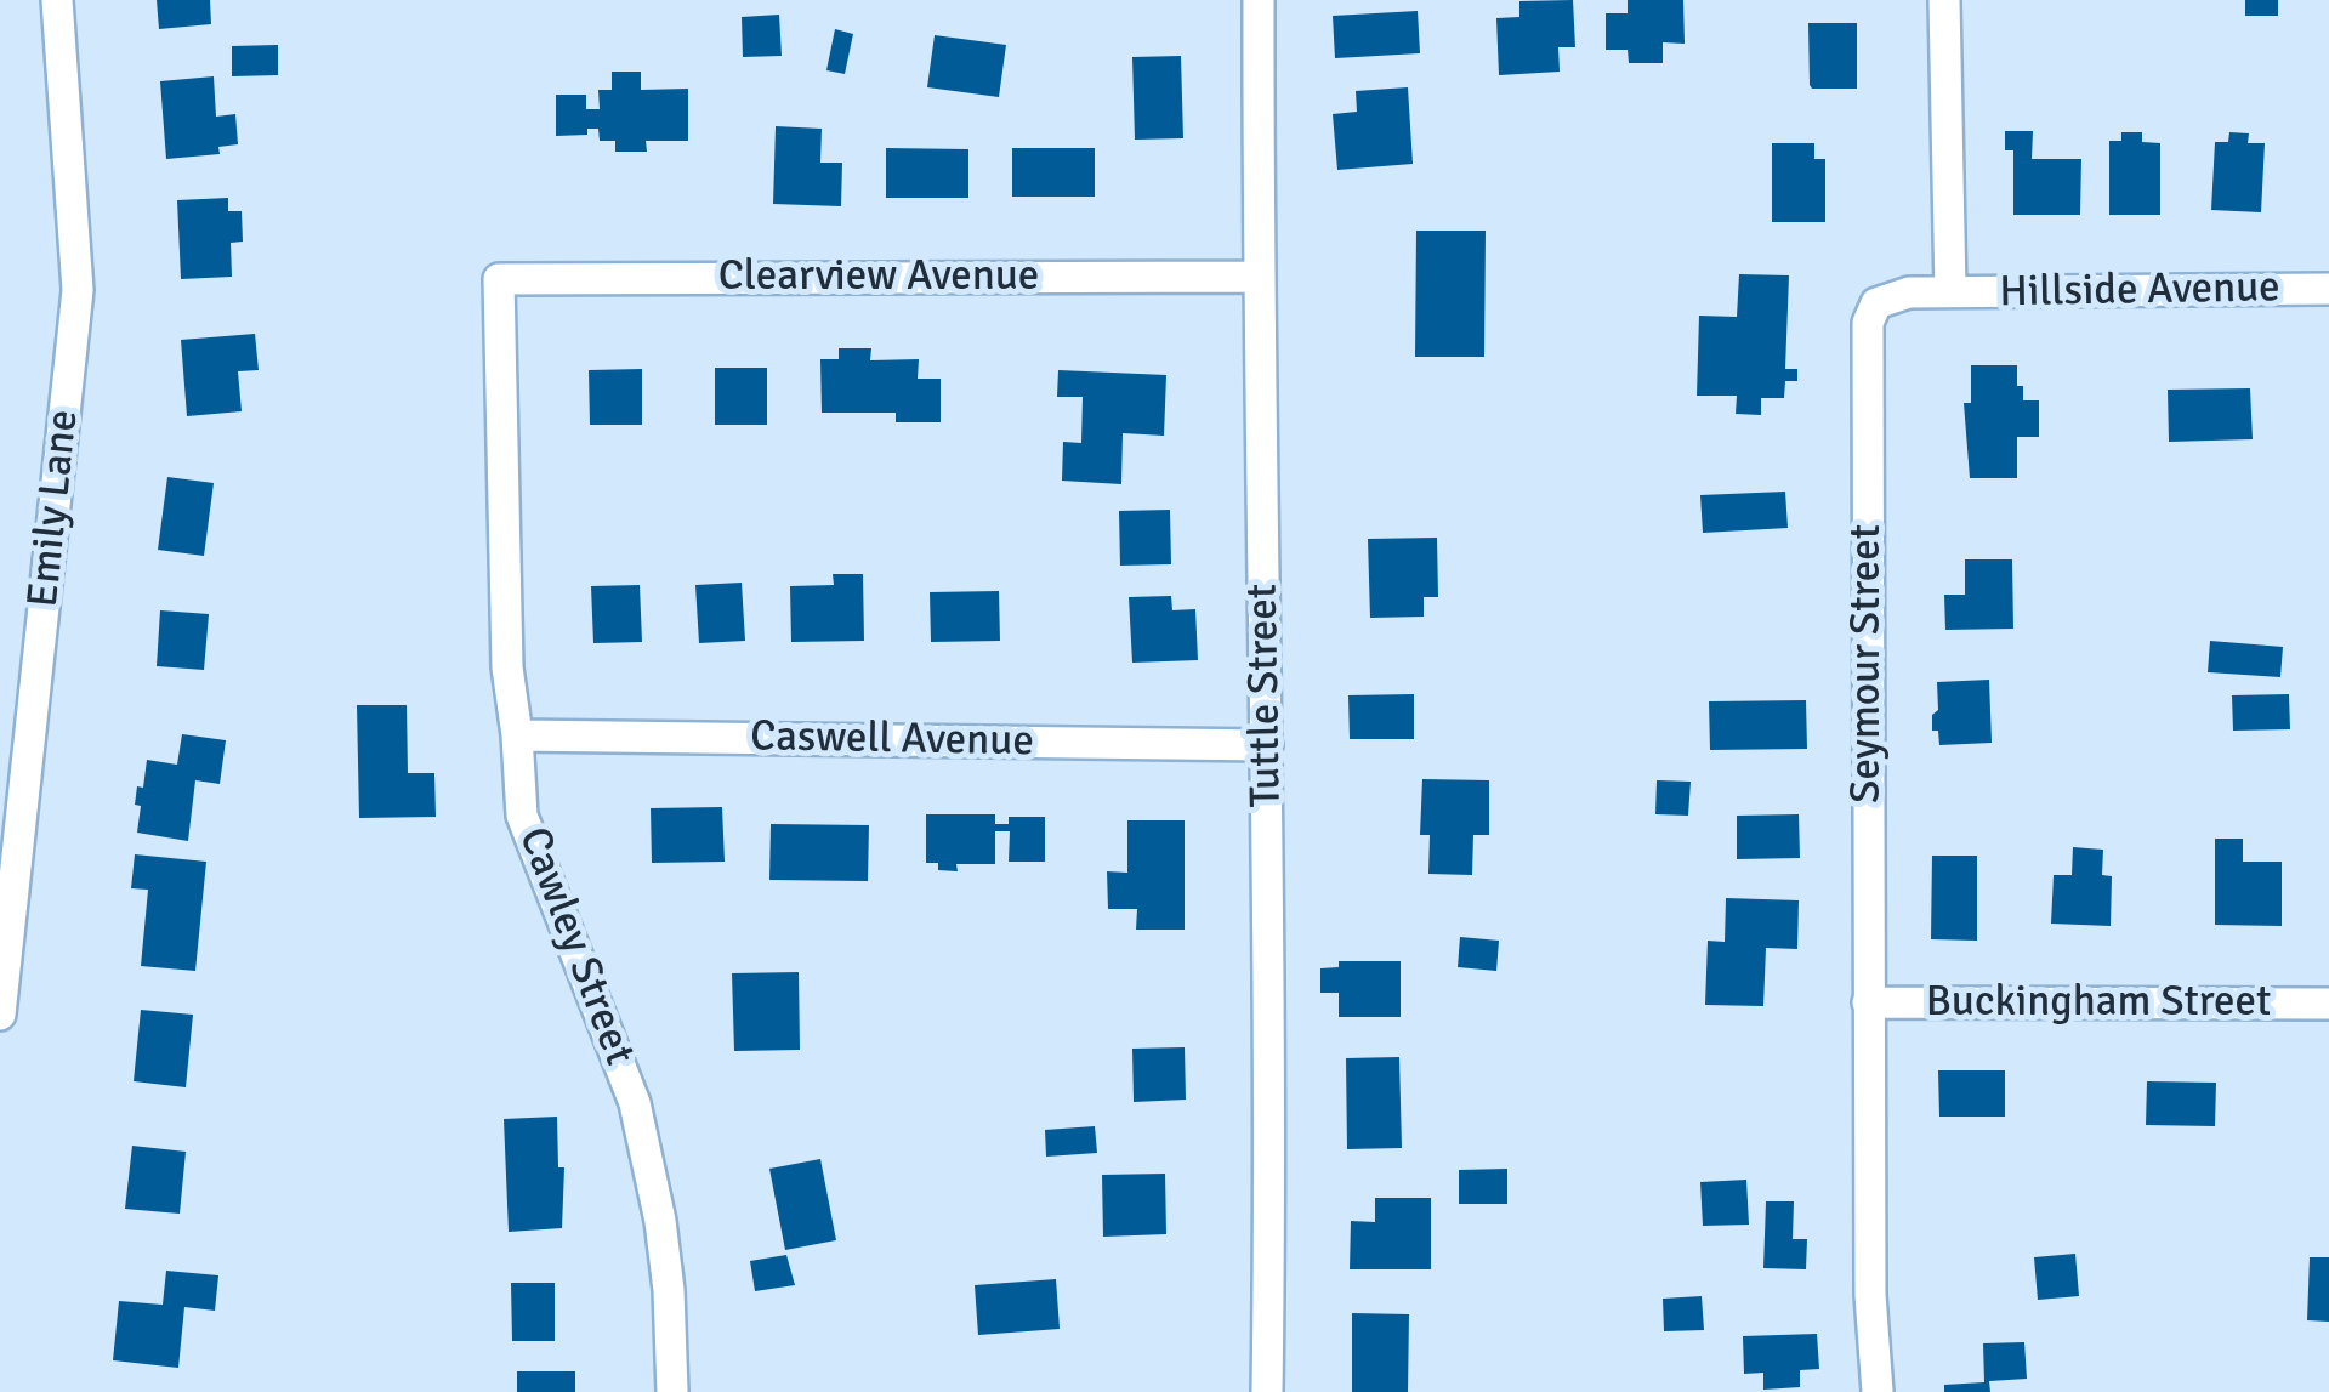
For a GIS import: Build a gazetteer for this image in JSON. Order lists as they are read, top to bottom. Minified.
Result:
{"streets":{"street":["Clearview Avenue","Hillside Avenue","Emily Lane","Seymour Street","Tuttle Street","Caswell Avenue","Cawley Street","Buckingham Street"]},"crossings":[["Clearview Avenue","Tuttle Street"],["Clearview Avenue","Cawley Street"],["Hillside Avenue","Seymour Street"],["Seymour Street","Buckingham Street"],["Tuttle Street","Caswell Avenue"],["Caswell Avenue","Cawley Street"]]}
